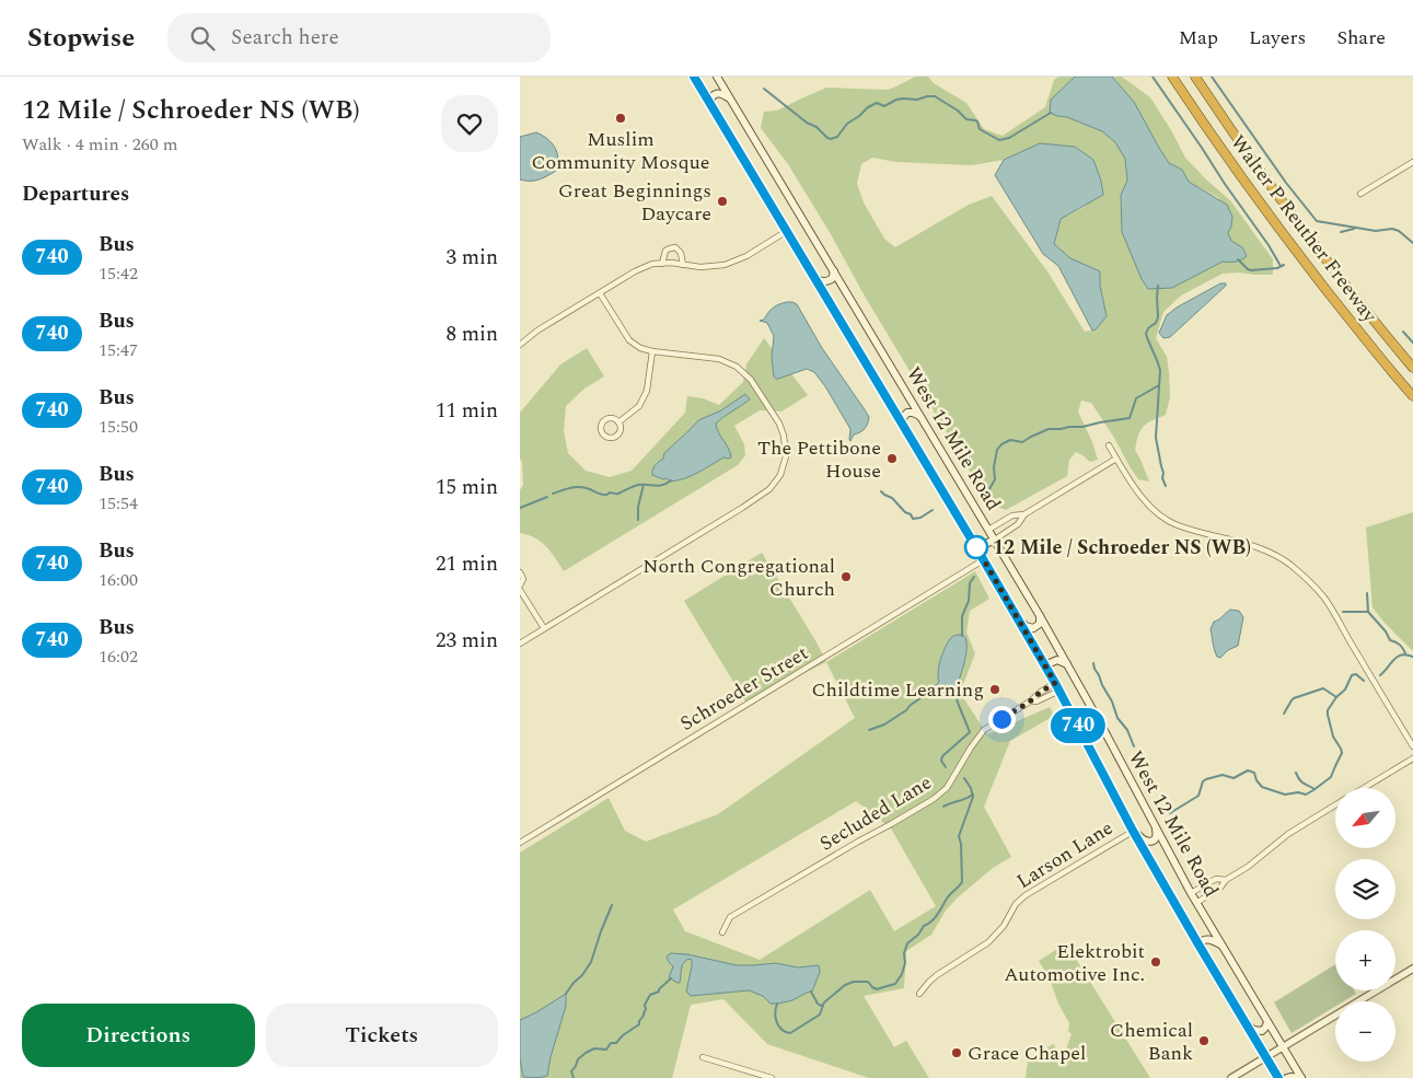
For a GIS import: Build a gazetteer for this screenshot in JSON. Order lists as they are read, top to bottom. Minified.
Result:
{"streets":{"highway":["Walter P Reuther Freeway"],"main road":["West 12 Mile Road"],"street":["Schroeder Street","Secluded Lane","Larson Lane"]},"crossings":[["West 12 Mile Road","Schroeder Street"],["West 12 Mile Road","Secluded Lane"],["West 12 Mile Road","Larson Lane"]],"places":["Muslim Community Mosque","Great Beginnings Daycare","The Pettibone House","12 Mile / Schroeder NS (WB)","North Congregational Church","Childtime Learning","Elektrobit Automotive Inc.","Chemical Bank","Grace Chapel"],"lines":["bus line 740"],"north":"bottom left","page":{"header":"Stopwise","search":"Search here","nav":["Map","Layers","Share"],"heading":[["12 Mile / Schroeder NS (WB)","Walk · 4 min · 260 m"],"Departures"],"on_map":"740","list":[{"mark":"740","name":"Bus","note":"15:42","value":"3 min"},{"mark":"740","name":"Bus","note":"15:47","value":"8 min"},{"mark":"740","name":"Bus","note":"15:50","value":"11 min"},{"mark":"740","name":"Bus","note":"15:54","value":"15 min"},{"mark":"740","name":"Bus","note":"16:00","value":"21 min"},{"mark":"740","name":"Bus","note":"16:02","value":"23 min"}],"map_buttons":["+","−"],"buttons":["Directions","Tickets"]}}
